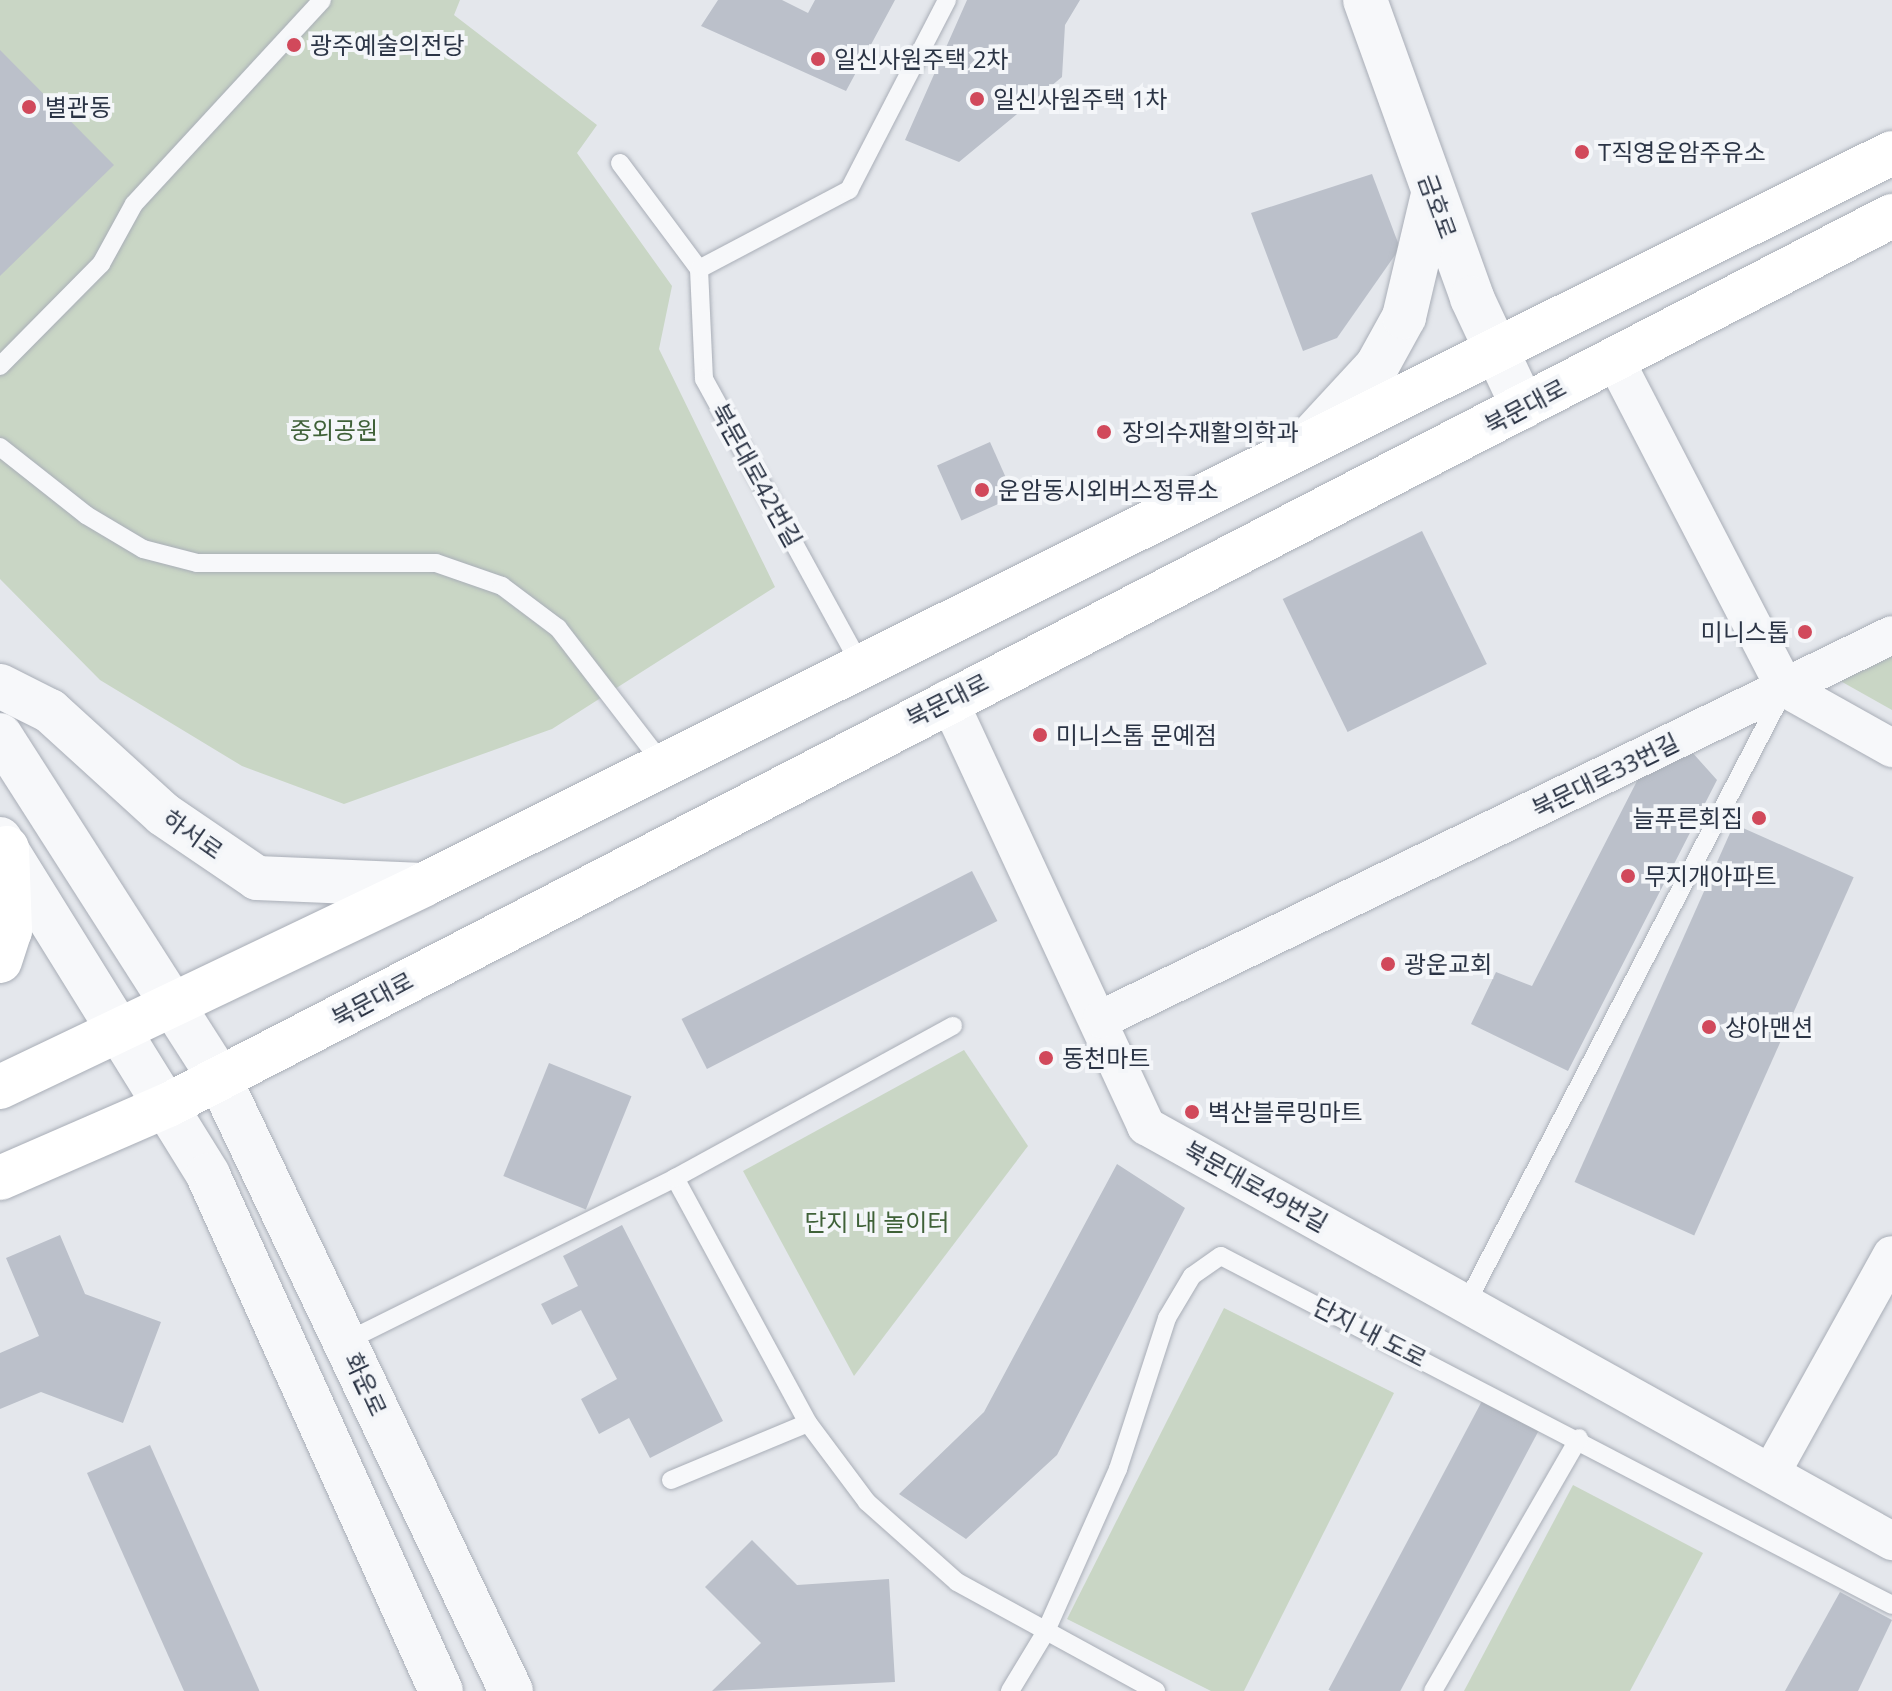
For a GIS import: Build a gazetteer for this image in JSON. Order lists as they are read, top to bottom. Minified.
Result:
{"streets":{"main road":["북문대로"],"street":["금호로","북문대로33번길","하서로","북문대로49번길","화운로"],"lane":["북문대로42번길","단지 내 도로"]},"crossings":[["금호로","북문대로"],["북문대로","북문대로49번길"],["북문대로","화운로"],["북문대로33번길","북문대로49번길"]],"parks":["중외공원","단지 내 놀이터"],"places":["광주예술의전당","일신사원주택 2차","일신사원주택 1차","별관동","T직영운암주유소","장의수재활의학과","운암동시외버스정류소","미니스톱","미니스톱 문예점","늘푸른회집","무지개아파트","광운교회","상아맨션","동천마트","벽산블루밍마트"]}
